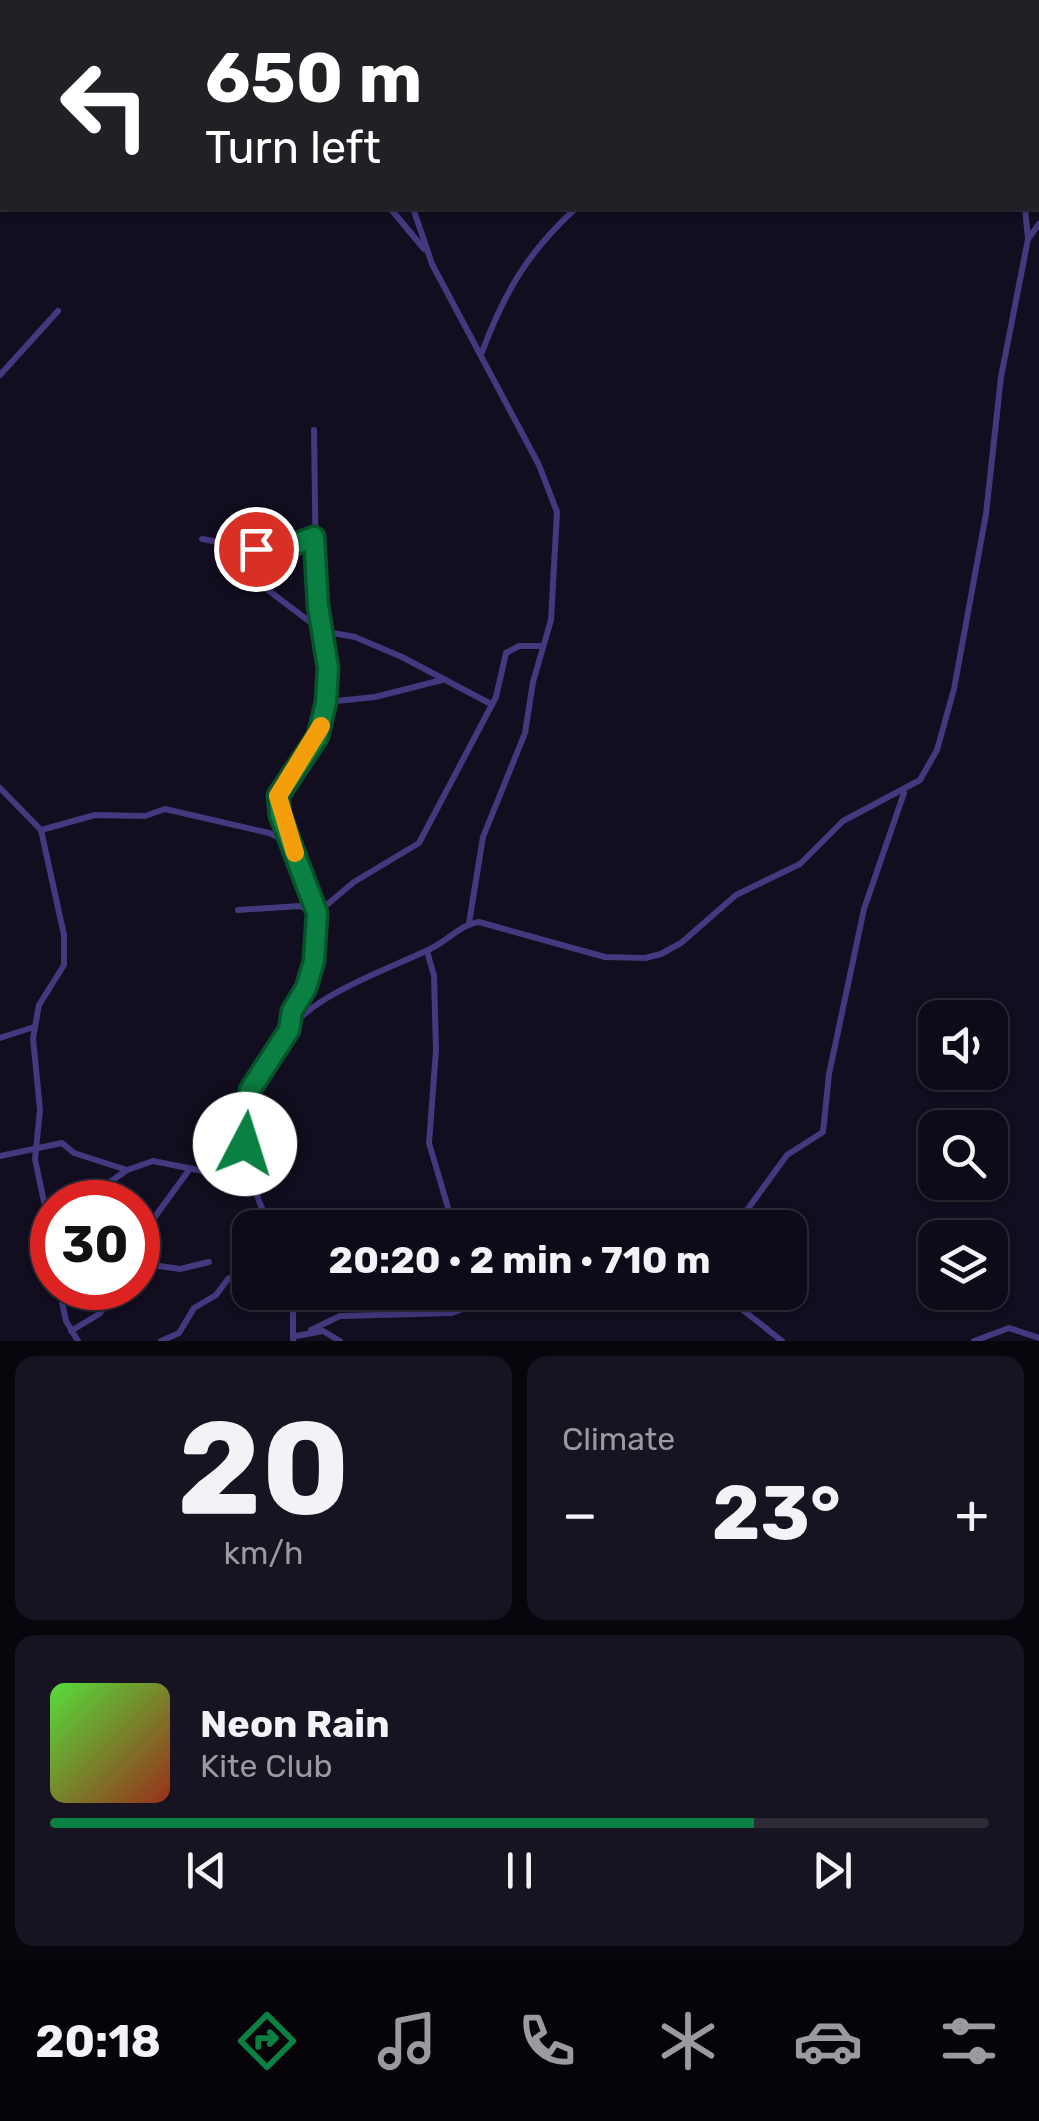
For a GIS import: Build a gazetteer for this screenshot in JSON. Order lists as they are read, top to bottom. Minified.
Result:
{"page":{"turn":["650 m","Turn left"],"limit":"30","trip":"20:20 · 2 min · 710 m","tile":[["20","km/h"],"Climate"],"heat":["−","23°","+"],"song":["Neon Rain","Kite Club"],"tabs":"20:18"}}
